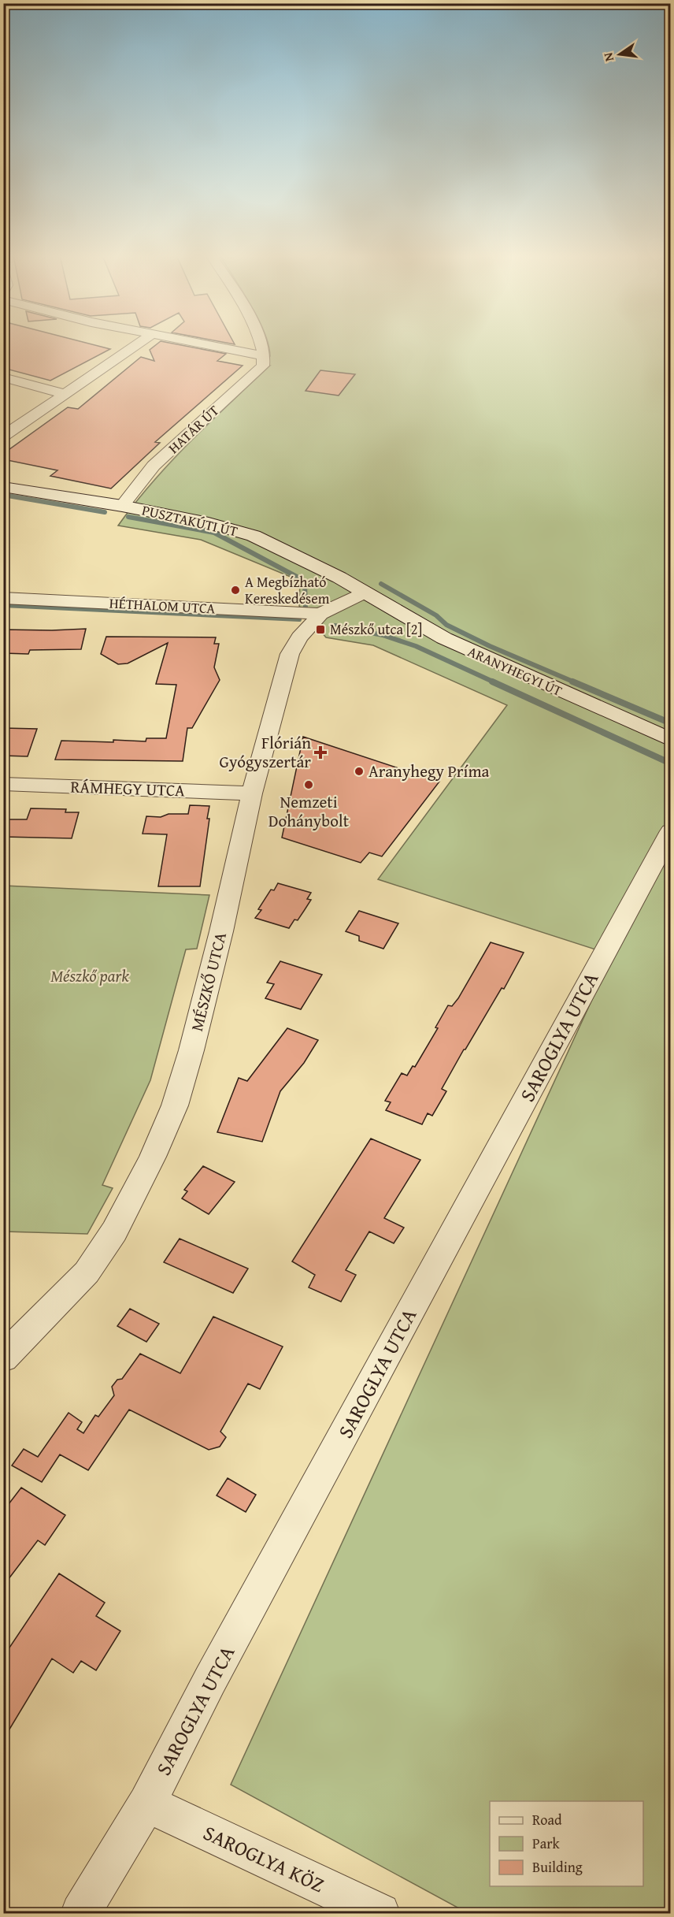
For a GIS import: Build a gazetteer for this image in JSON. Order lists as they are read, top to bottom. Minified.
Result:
{"streets":{"street":["HATÁR ÚT","PUSZTAKÚTI ÚT","HÉTHALOM UTCA","ARANYHEGYI ÚT","RÁMHEGY UTCA","MÉSZKŐ UTCA","SAROGLYA UTCA","SAROGLYA KÖZ"]},"crossings":[["HATÁR ÚT","PUSZTAKÚTI ÚT"],["PUSZTAKÚTI ÚT","ARANYHEGYI ÚT"],["PUSZTAKÚTI ÚT","MÉSZKŐ UTCA"],["HÉTHALOM UTCA","MÉSZKŐ UTCA"],["ARANYHEGYI ÚT","MÉSZKŐ UTCA"],["RÁMHEGY UTCA","MÉSZKŐ UTCA"],["SAROGLYA UTCA","SAROGLYA KÖZ"]],"parks":["Mészkő park"],"places":{"other":["A Megbízható Kereskedésem","Aranyhegy Príma","Nemzeti Dohánybolt"],"transit":["Mészkő utca [2]"],"health":["Flórián Gyógyszertár"]},"legend":["Road","Park","Building"],"north":"left"}
